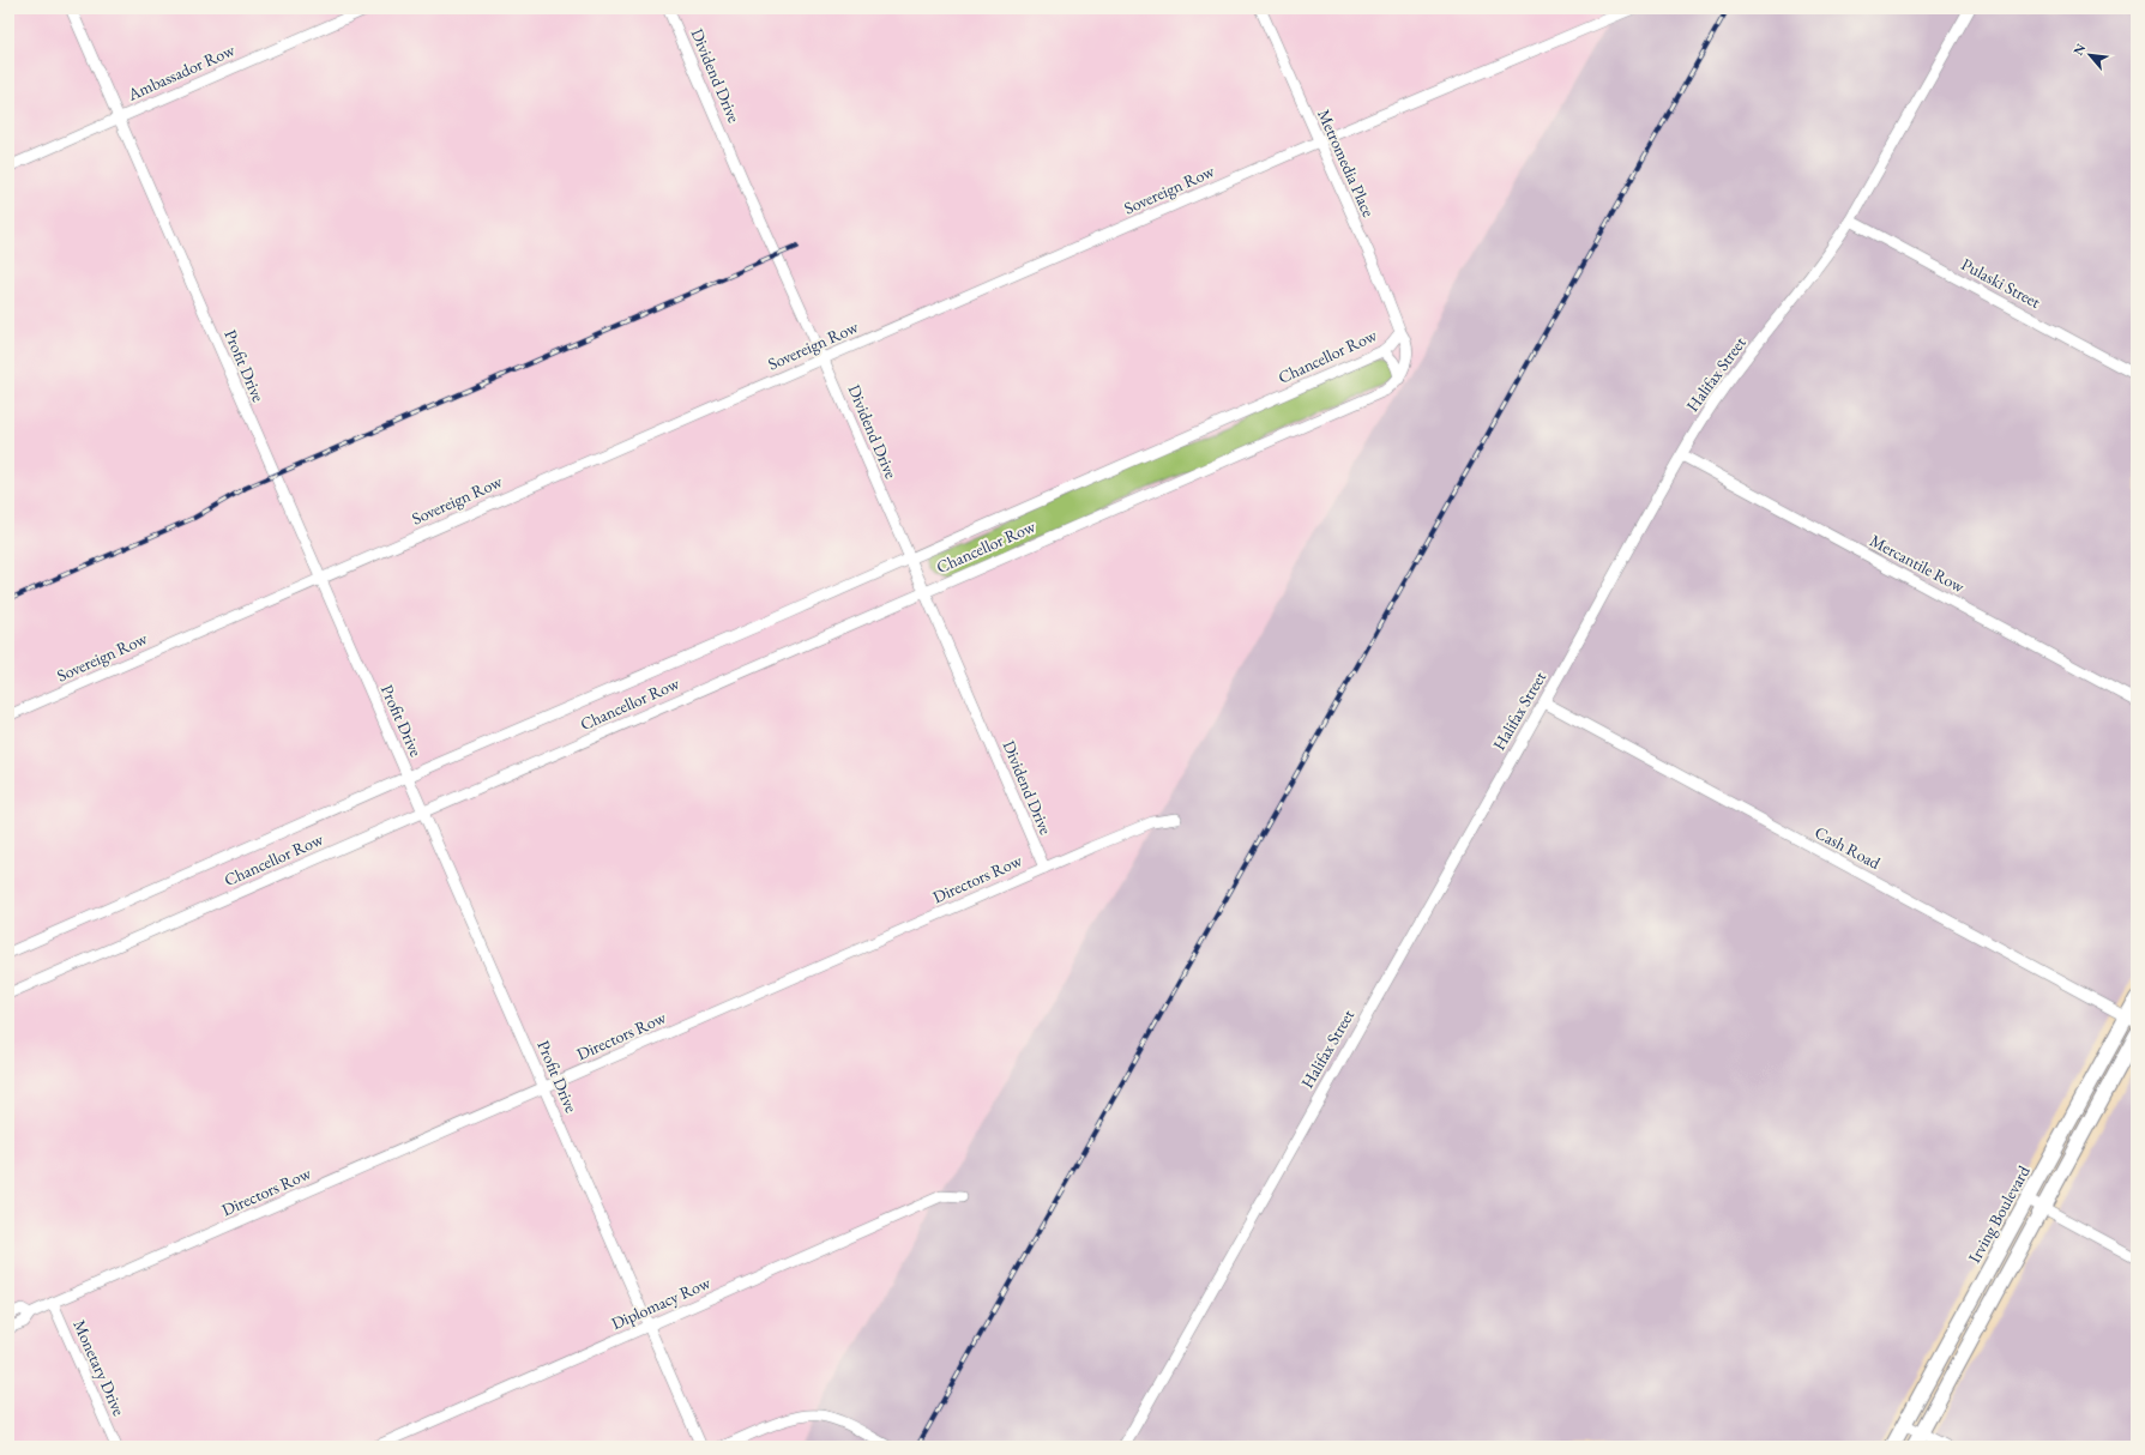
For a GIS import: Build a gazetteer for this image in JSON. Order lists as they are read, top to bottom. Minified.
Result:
{"streets":{"main road":["Irving Boulevard"],"street":["Ambassador Row","Dividend Drive","Metromedia Place","Sovereign Row","Pulaski Street","Chancellor Row","Profit Drive","Halifax Street","Mercantile Row","Cash Road","Directors Row","Diplomacy Row","Monetary Drive"]},"crossings":[["Ambassador Row","Profit Drive"],["Dividend Drive","Sovereign Row"],["Dividend Drive","Chancellor Row"],["Dividend Drive","Directors Row"],["Metromedia Place","Sovereign Row"],["Metromedia Place","Chancellor Row"],["Sovereign Row","Profit Drive"],["Pulaski Street","Halifax Street"],["Chancellor Row","Profit Drive"],["Profit Drive","Directors Row"],["Profit Drive","Diplomacy Row"],["Halifax Street","Mercantile Row"],["Halifax Street","Cash Road"],["Cash Road","Irving Boulevard"],["Directors Row","Monetary Drive"]],"north":"top left"}
